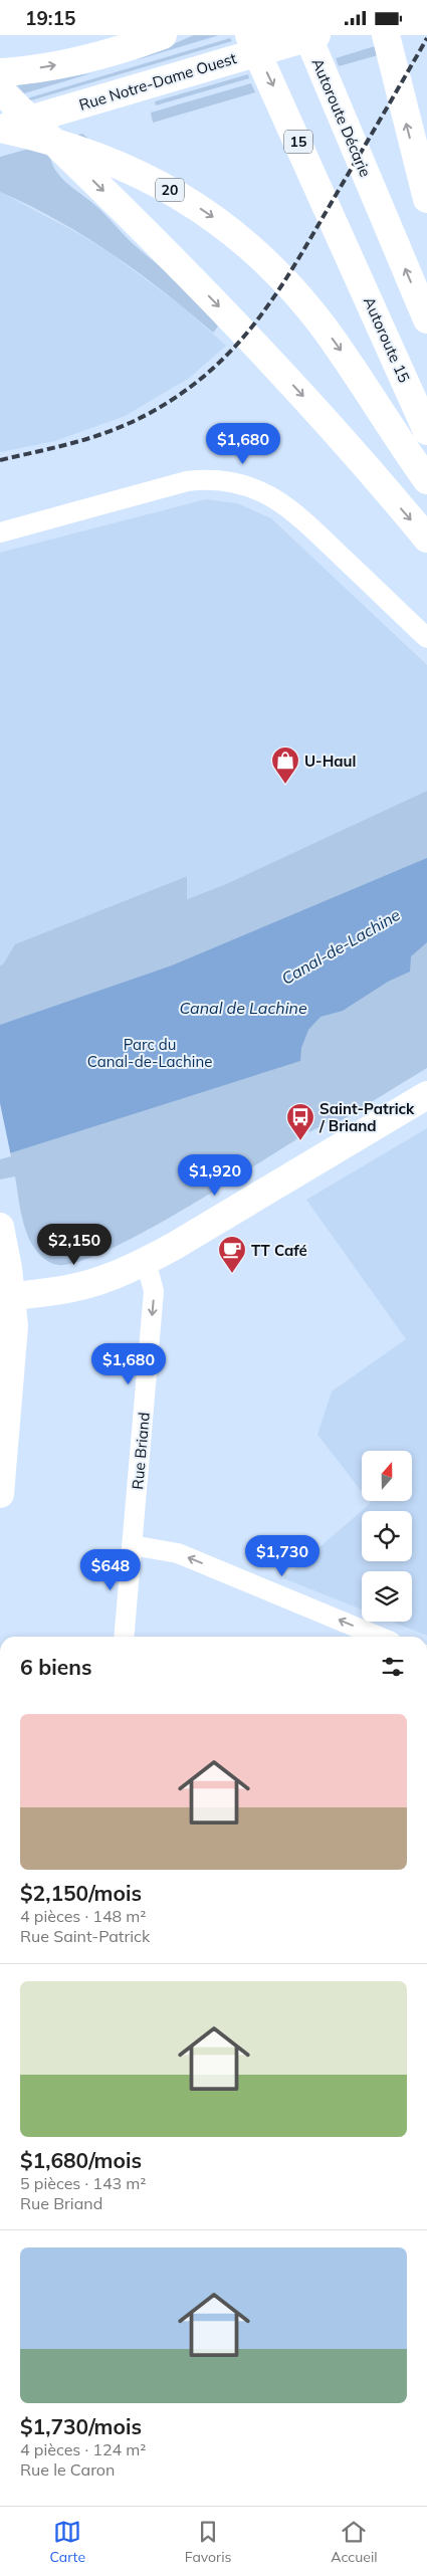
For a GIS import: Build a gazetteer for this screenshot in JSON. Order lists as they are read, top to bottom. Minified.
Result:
{"streets":{"main road":["Rue Notre-Dame Ouest","Autoroute Décarie","15","20","Autoroute 15"],"street":["Rue Briand"]},"crossings":[["Rue Notre-Dame Ouest","20"]],"one_way":["Rue Briand"],"water":["Canal-de-Lachine","Canal de Lachine"],"parks":["Parc du Canal-de-Lachine"],"places":{"shop":["U-Haul"],"bus stop":["Saint-Patrick / Briand"],"cafe":["TT Café"]},"north":"top","page":{"status":"19:15","price":["$1,680","$1,920","$2,150","$1,680","$1,730","$648"],"heading":"6 biens","list":[{"name":"$2,150/mois","note":"4 pièces · 148 m² · Rue Saint-Patrick"},{"name":"$1,680/mois","note":"5 pièces · 143 m² · Rue Briand"},{"name":"$1,730/mois","note":"4 pièces · 124 m² · Rue le Caron"}],"tabs":["Carte","Favoris","Accueil"]}}
